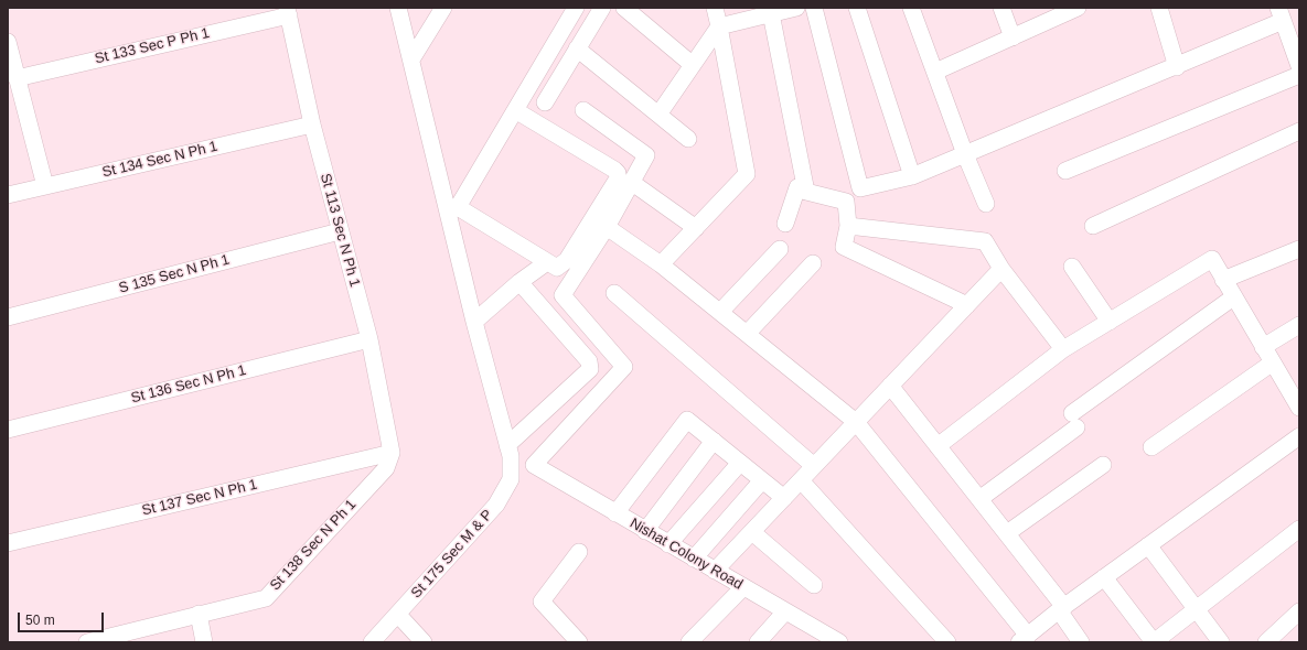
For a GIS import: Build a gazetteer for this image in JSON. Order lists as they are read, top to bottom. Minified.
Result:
{"streets":{"street":["St 133 Sec P Ph 1","St 134 Sec N Ph 1","St 113 Sec N Ph 1","S 135 Sec N Ph 1","St 136 Sec N Ph 1","St 137 Sec N Ph 1","St 138 Sec N Ph 1","St 175 Sec M & P","Nishat Colony Road"]},"crossings":[["St 133 Sec P Ph 1","St 113 Sec N Ph 1"],["St 134 Sec N Ph 1","St 113 Sec N Ph 1"],["St 113 Sec N Ph 1","S 135 Sec N Ph 1"],["St 113 Sec N Ph 1","St 136 Sec N Ph 1"],["St 113 Sec N Ph 1","St 137 Sec N Ph 1"],["St 113 Sec N Ph 1","St 138 Sec N Ph 1"],["St 137 Sec N Ph 1","St 138 Sec N Ph 1"]],"scale_bar":"50 m"}
